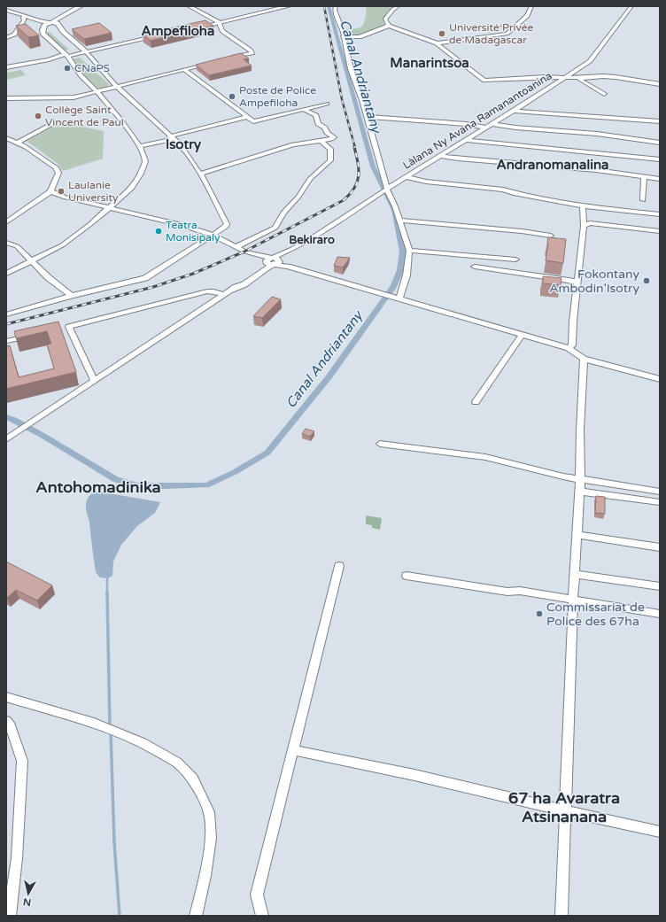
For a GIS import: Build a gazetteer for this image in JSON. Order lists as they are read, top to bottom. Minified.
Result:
{"streets":{"street":["Làlana Ny Avana Ramanantoanina"]},"districts":["Ampefiloha","Manarintsoa","Isotry","Andranomanalina","Bekiraro","Antohomadinika","67 ha Avaratra Atsinanana"],"water":["Canal Andriantany"],"places":["Université Privée de Madagascar","CNaPS","Poste de Police Ampefiloha","Collège Saint Vincent de Paul","Laulanie University","Teatra Monisipaly","Fokontany Ambodin'Isotry","Commissariat de Police des 67ha"],"north":"bottom"}
